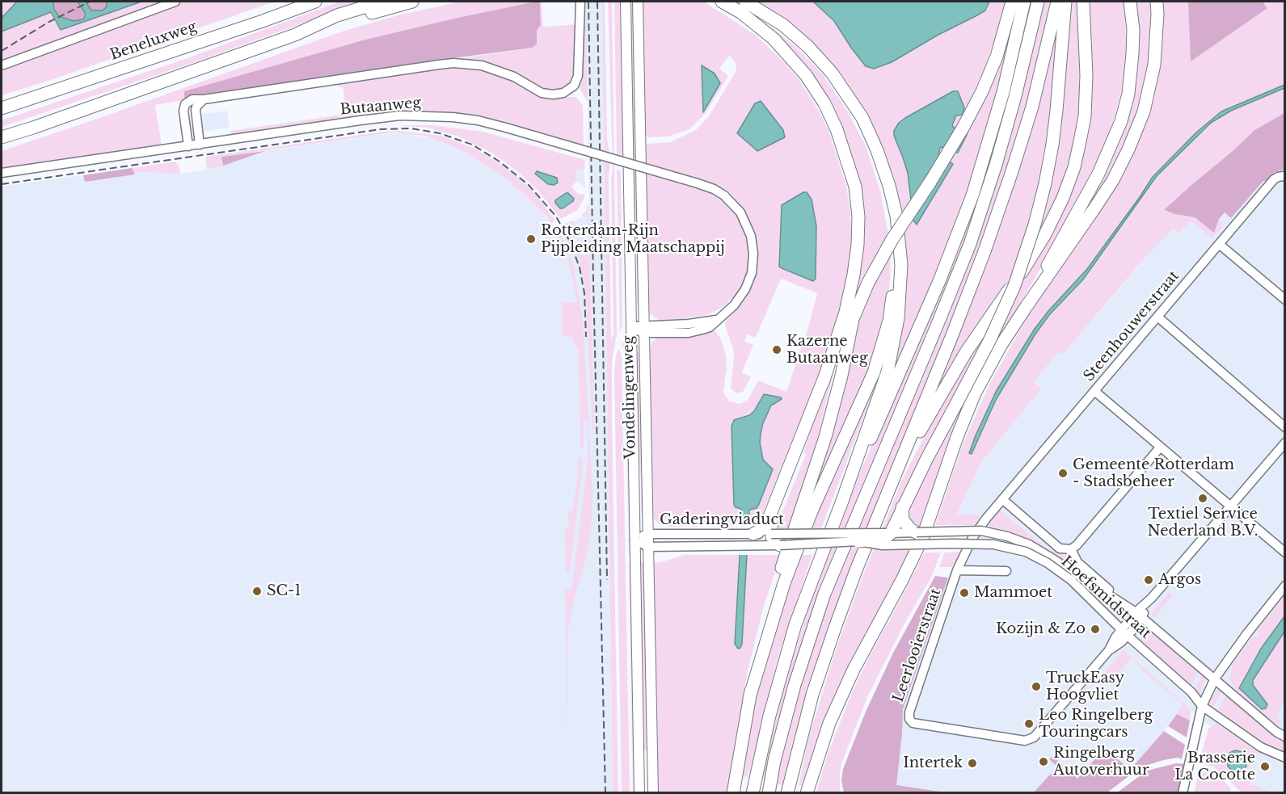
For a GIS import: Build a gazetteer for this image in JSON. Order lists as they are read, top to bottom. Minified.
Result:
{"streets":{"highway":["Beneluxweg"],"main road":["Vondelingenweg"],"street":["Butaanweg","Steenhouwerstraat","Gaderingviaduct","Hoefsmidstraat","Leerlooierstraat"]},"crossings":[["Butaanweg","Vondelingenweg"],["Steenhouwerstraat","Hoefsmidstraat"],["Steenhouwerstraat","Leerlooierstraat"],["Vondelingenweg","Gaderingviaduct"],["Gaderingviaduct","Hoefsmidstraat"],["Hoefsmidstraat","Leerlooierstraat"]],"places":["Rotterdam-Rijn Pijpleiding Maatschappij","Kazerne Butaanweg","Gemeente Rotterdam - Stadsbeheer","Textiel Service Nederland B.V.","Argos","SC-1","Mammoet","Kozijn & Zo","TruckEasy Hoogvliet","Leo Ringelberg Touringcars","Ringelberg Autoverhuur","Intertek","Brasserie La Cocotte"]}
